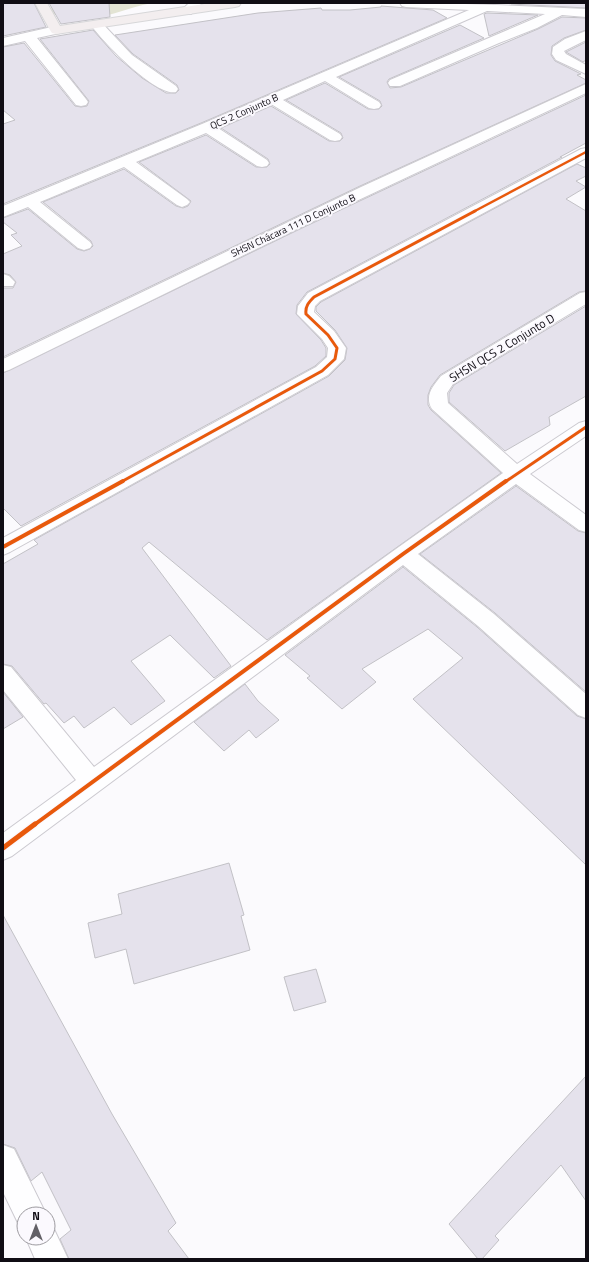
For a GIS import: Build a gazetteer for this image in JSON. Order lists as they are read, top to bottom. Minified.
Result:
{"streets":{"street":["QCS 2 Conjunto B","SHSN Chácara 111 D Conjunto B","SHSN QCS 2 Conjunto D"]},"north":"top"}
